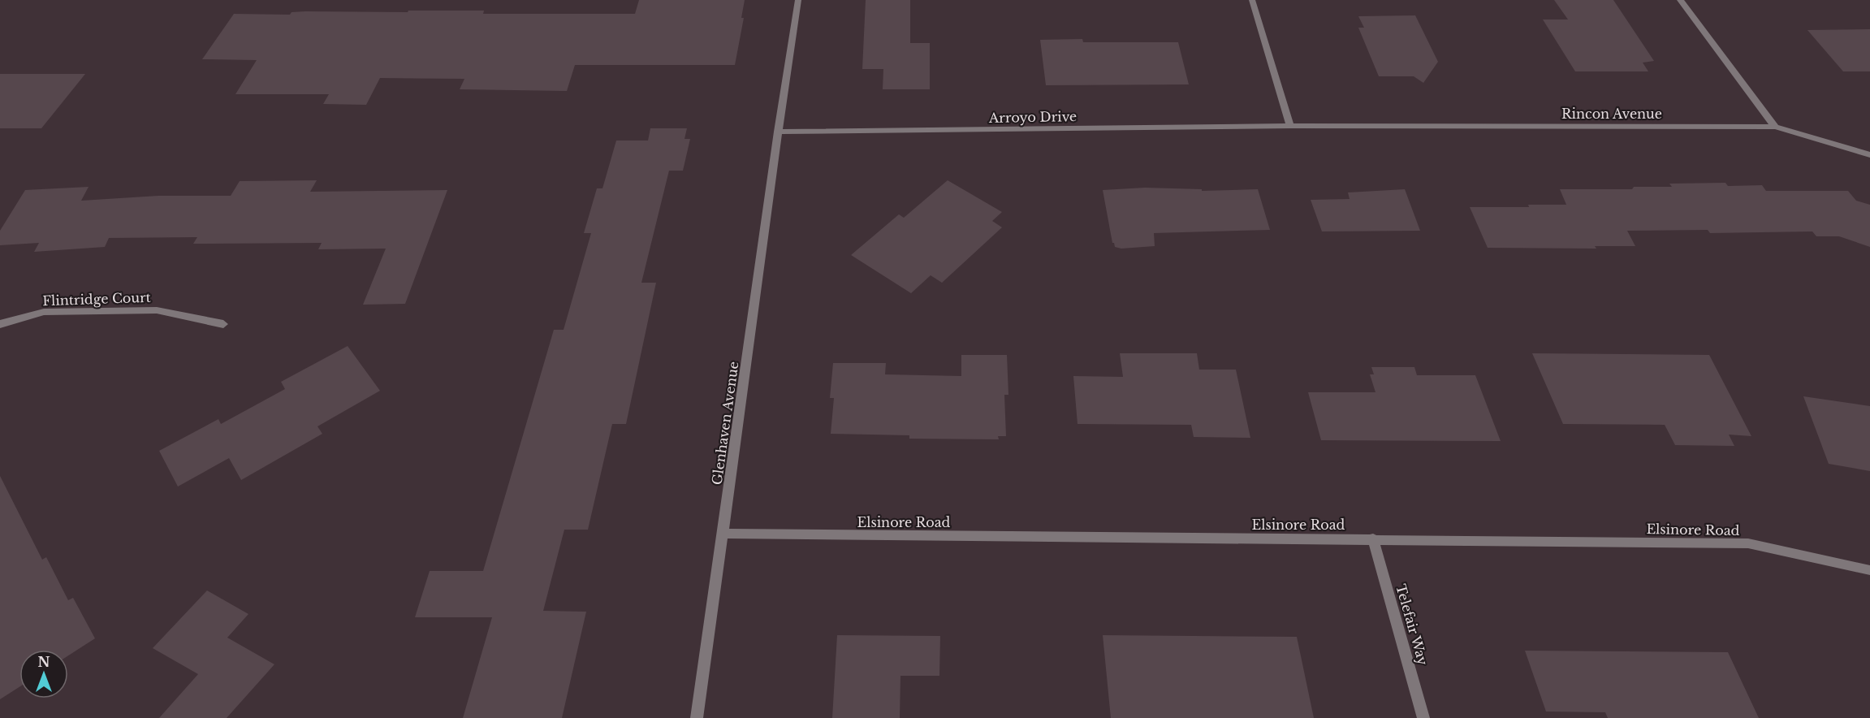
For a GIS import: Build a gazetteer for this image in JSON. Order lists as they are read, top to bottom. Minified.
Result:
{"streets":{"street":["Rincon Avenue","Arroyo Drive","Flintridge Court","Glenhaven Avenue","Elsinore Road","Telefair Way"]},"crossings":[["Rincon Avenue","Arroyo Drive"],["Arroyo Drive","Glenhaven Avenue"],["Glenhaven Avenue","Elsinore Road"],["Elsinore Road","Telefair Way"]],"north":"top"}
